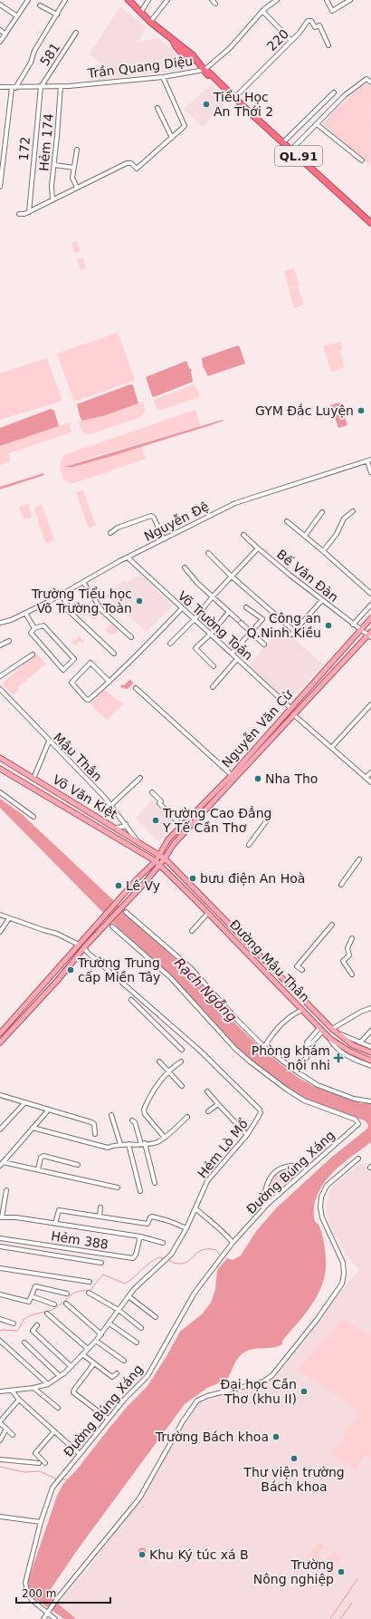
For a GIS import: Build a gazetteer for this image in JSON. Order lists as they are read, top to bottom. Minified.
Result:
{"streets":{"highway":["QL.91"],"main road":["Nguyễn Văn Cừ","Võ Văn Kiệt","Đường Mậu Thân"],"street":["220","581","Trần Quang Diệu","Hẻm 174","172","Nguyễn Đệ","Bế Văn Đàn","Võ Trường Toản","Mậu Thân","Hẻm Lò Mổ","Đường Búng Xáng","Hẻm 388"]},"crossings":[["220","QL.91"],["581","Trần Quang Diệu"],["581","172"],["Trần Quang Diệu","Hẻm 174"],["Trần Quang Diệu","172"],["Trần Quang Diệu","QL.91"],["Nguyễn Đệ","Võ Trường Toản"],["Bế Văn Đàn","Nguyễn Văn Cừ"],["Võ Trường Toản","Nguyễn Văn Cừ"],["Nguyễn Văn Cừ","Võ Văn Kiệt"],["Nguyễn Văn Cừ","Đường Mậu Thân"],["Nguyễn Văn Cừ","Hẻm Lò Mổ"],["Mậu Thân","Võ Văn Kiệt"],["Võ Văn Kiệt","Đường Mậu Thân"]],"water":["Rạch Ngỗng"],"places":{"other":["Tiểu Học An Thới 2","GYM Đắc Luyện","Trường Tiểu học Võ Trường Toàn","Công an Q.Ninh Kiều","Nha Tho","Trường Cao Đẳng Y Tế Cần Thơ","bưu điện An Hoà","Lê Vy","Trường Trung cấp Miền Tây","Đại học Cần Thơ (khu II)","Trường Bách khoa","Thư viện trường Bách khoa","Khu Ký túc xá B","Trường Nông nghiệp"],"health":["Phòng khám nội nhi"]},"scale_bar":"200 m"}
